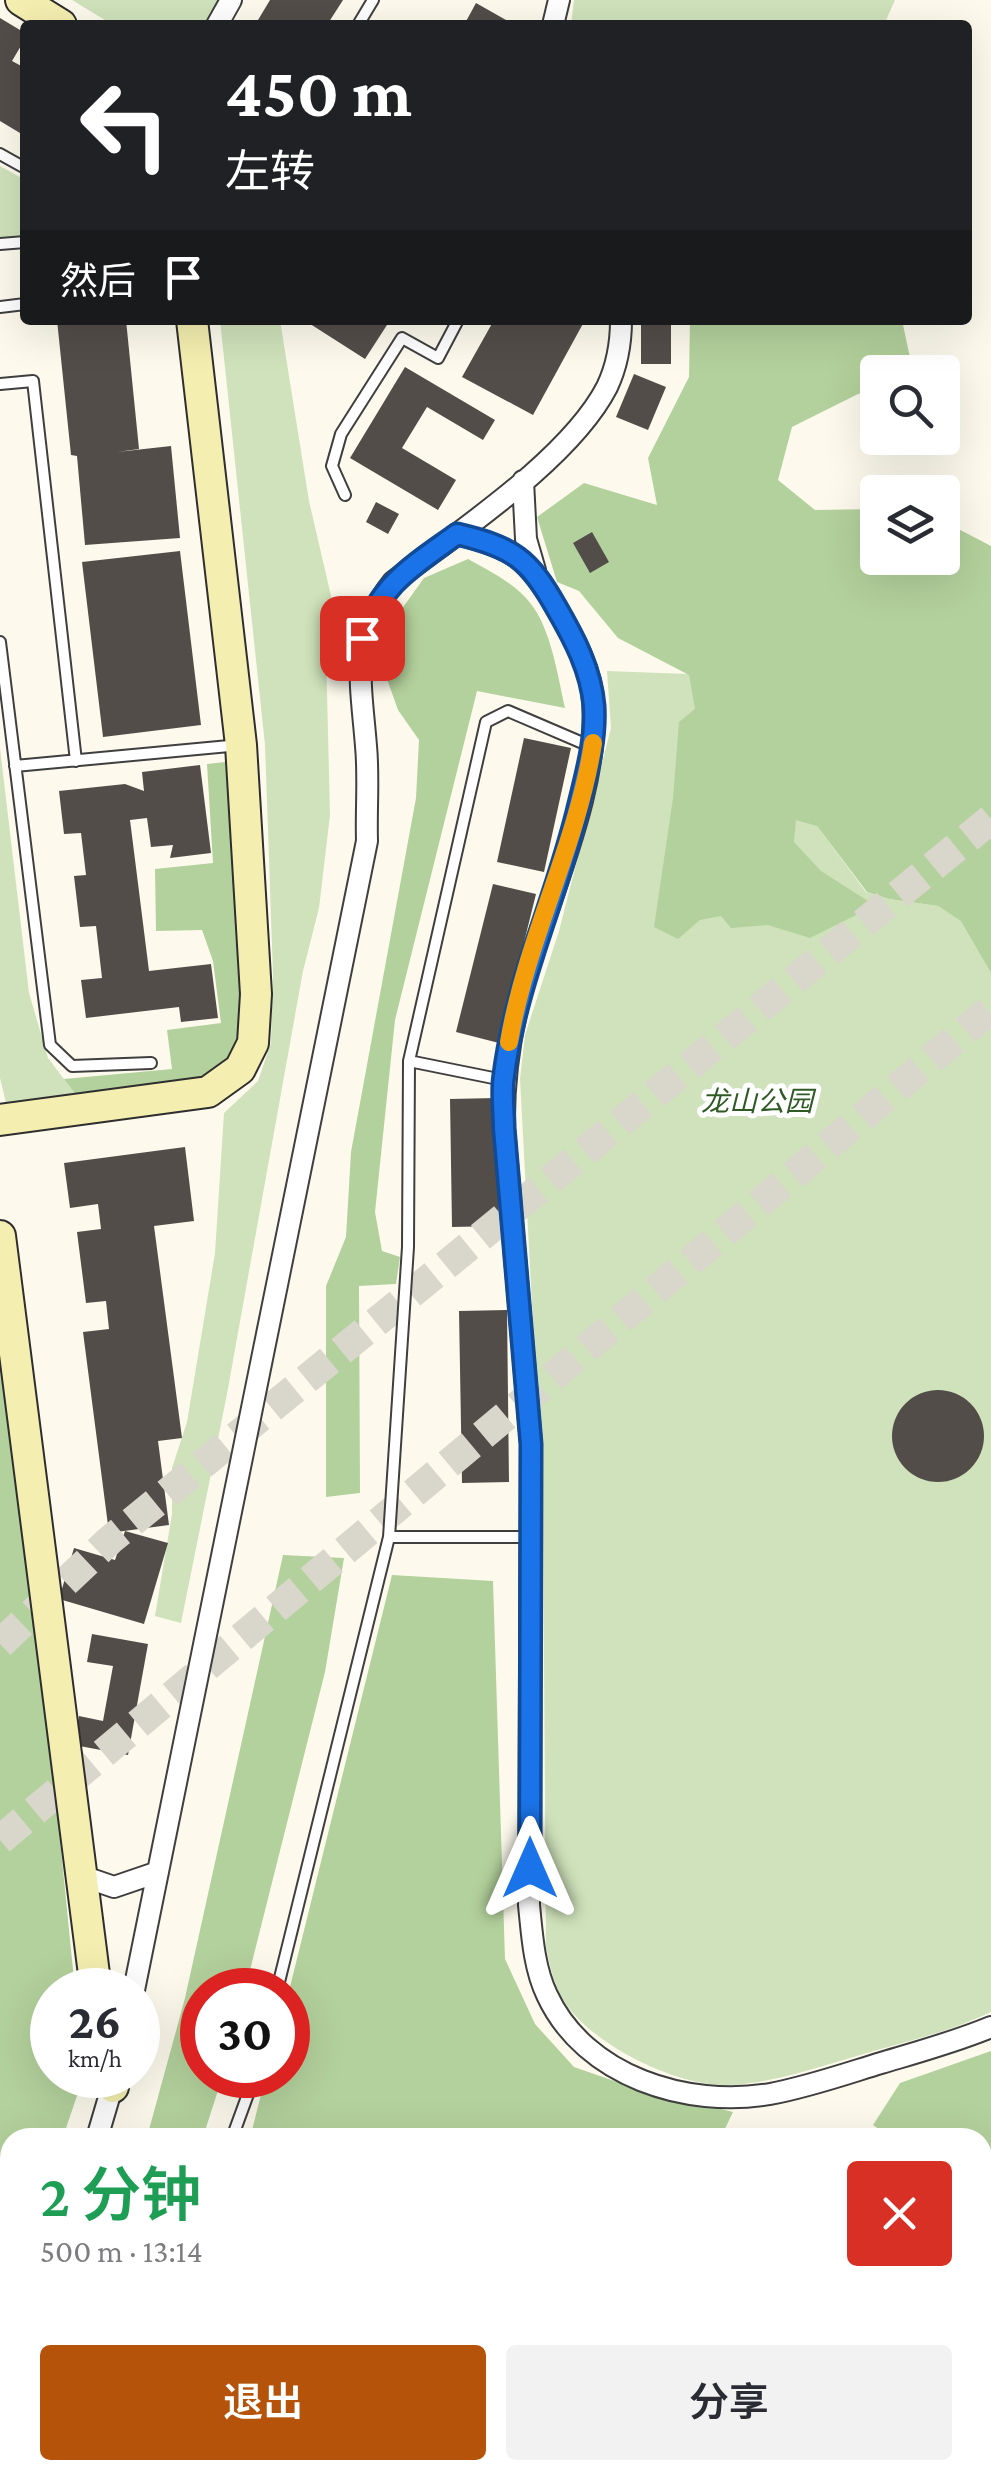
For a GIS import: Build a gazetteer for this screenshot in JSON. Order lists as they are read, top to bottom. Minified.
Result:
{"parks":["龙山公园"],"page":{"turn":["450 m","左转"],"then":"然后","speed":"26 km/h","limit":"30","heading":["2 分钟","500 m · 13:14"],"buttons":["退出","分享"]}}
